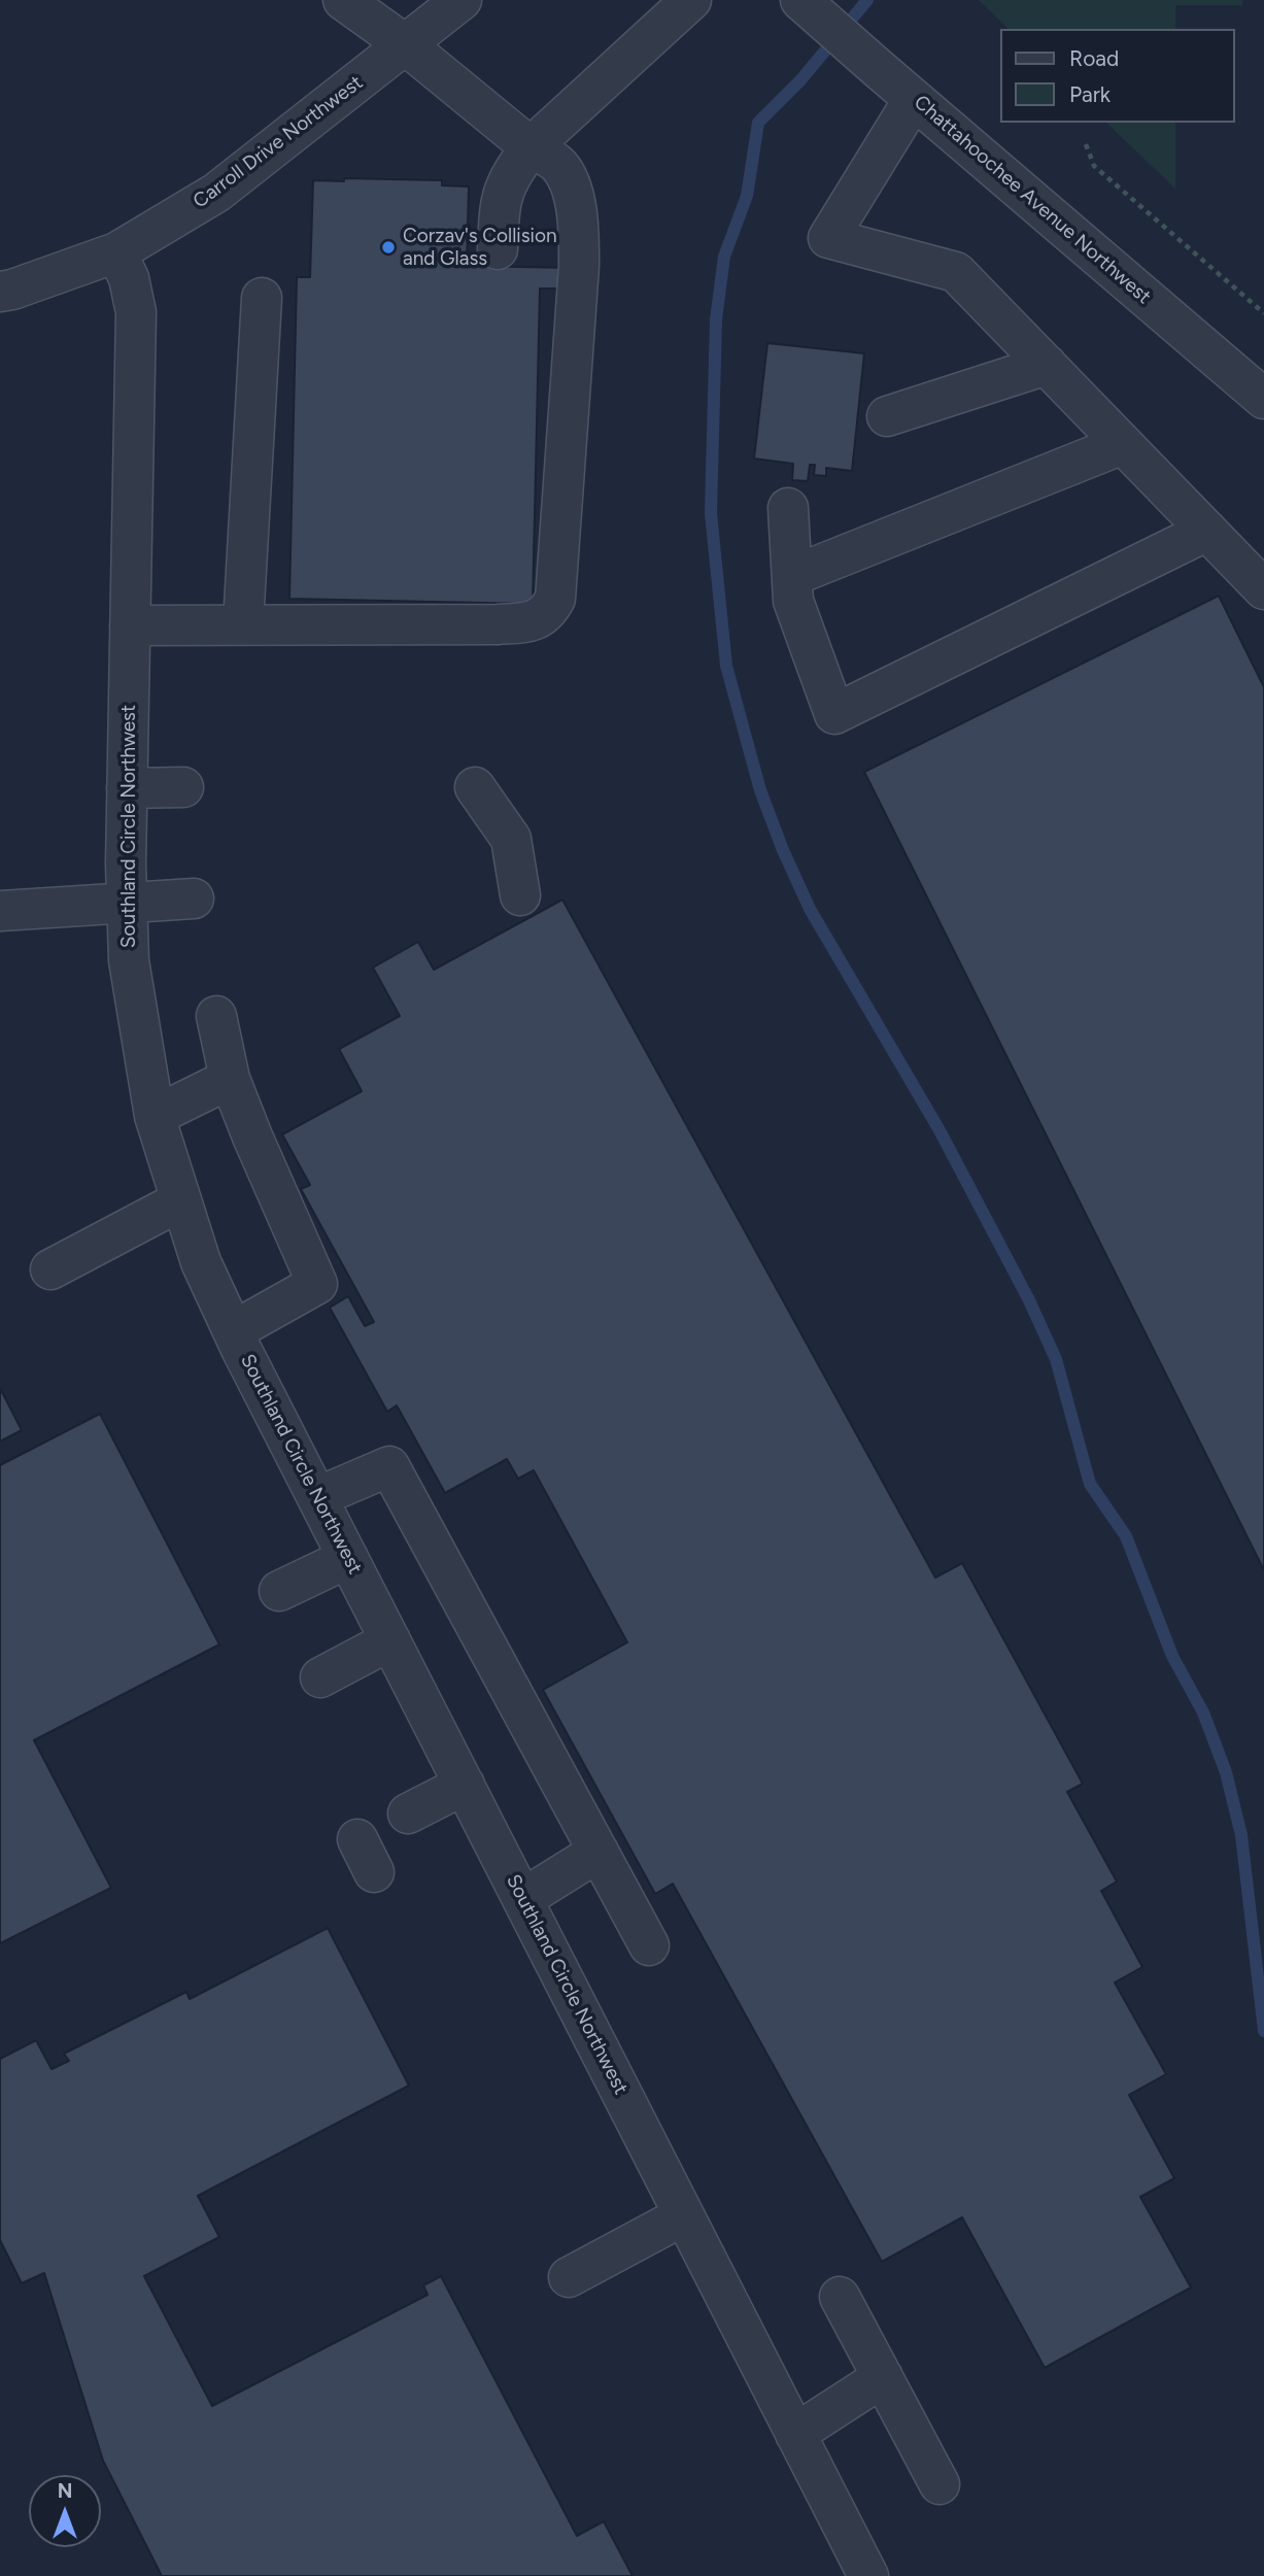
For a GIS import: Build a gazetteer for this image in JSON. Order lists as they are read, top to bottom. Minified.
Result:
{"streets":{"street":["Carroll Drive Northwest","Chattahoochee Avenue Northwest","Southland Circle Northwest"]},"crossings":[["Carroll Drive Northwest","Southland Circle Northwest"]],"places":["Corzav's Collision and Glass"],"legend":["Road","Park"],"north":"top"}
